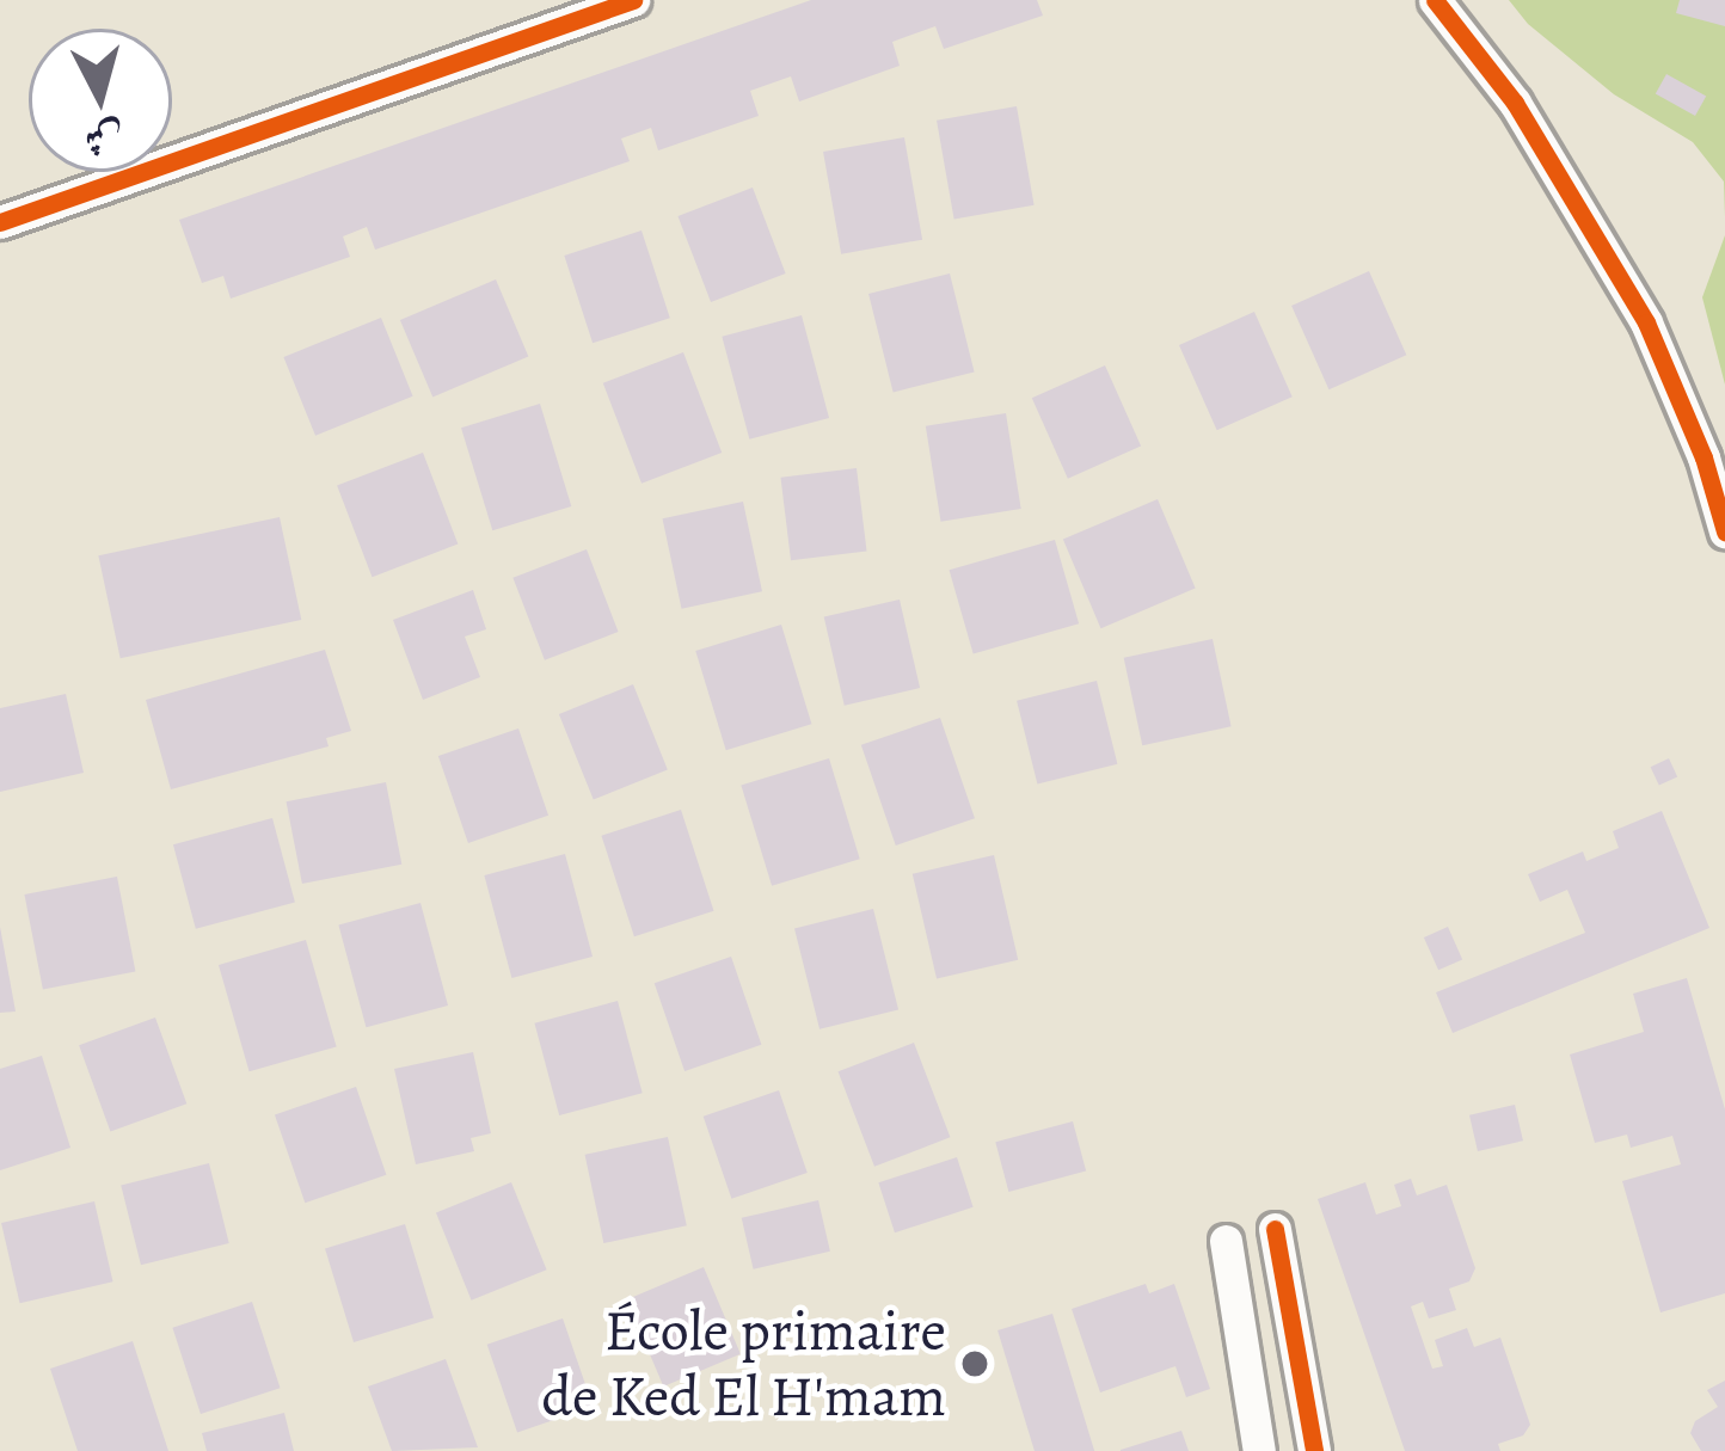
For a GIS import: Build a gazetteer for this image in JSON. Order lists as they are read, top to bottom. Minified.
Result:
{"places":["École primaire de Ked El H'mam"],"north":"bottom"}
